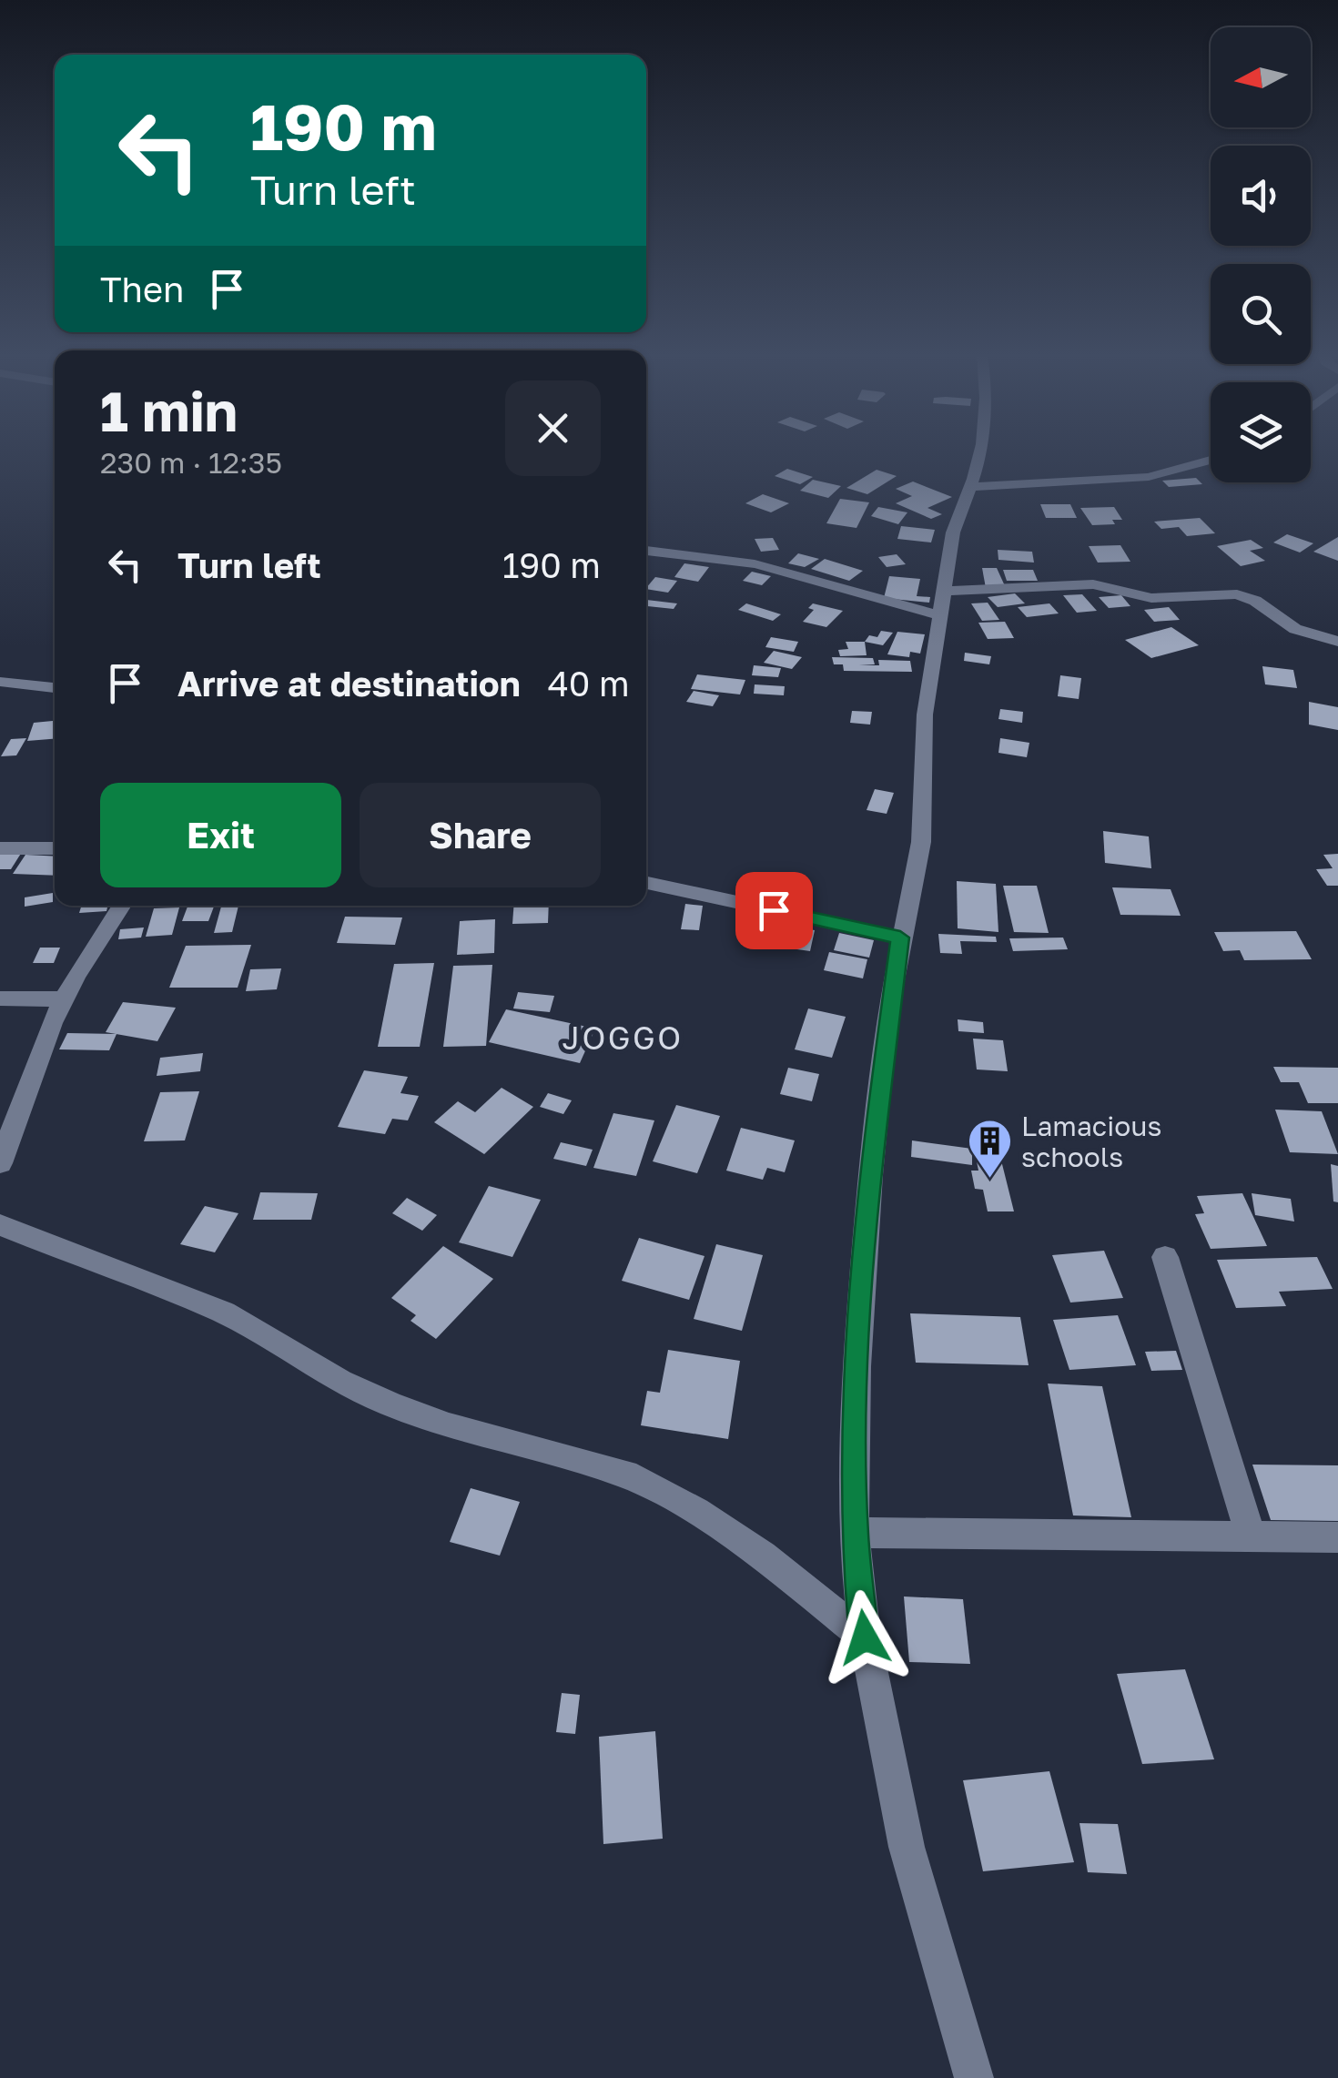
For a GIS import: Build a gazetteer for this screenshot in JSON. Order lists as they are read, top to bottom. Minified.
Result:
{"districts":["JOGGO"],"places":{"building":["Lamacious schools"]},"north":"left","page":{"turn":["190 m","Turn left"],"then":"Then","heading":["1 min","230 m · 12:35"],"list":[{"name":"Turn left","value":"190 m"},{"name":"Arrive at destination","value":"40 m"}],"buttons":["Exit","Share"]}}
